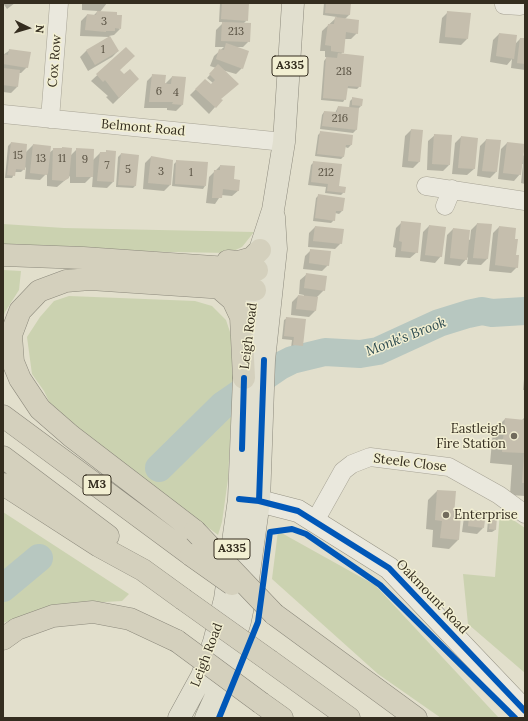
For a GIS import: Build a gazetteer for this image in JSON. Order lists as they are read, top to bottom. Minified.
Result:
{"streets":{"highway":["M3"],"main road":["A335","Leigh Road"],"street":["Cox Row","Belmont Road","Steele Close","Oakmount Road"]},"crossings":[["Cox Row","Belmont Road"],["Belmont Road","Leigh Road"],["Leigh Road","M3"],["Leigh Road","Oakmount Road"],["Steele Close","Oakmount Road"]],"water":["Monk's Brook"],"places":["Eastleigh Fire Station","Enterprise"],"house_numbers":["3","213","1","218","6","4","216","15","13","11","9","7","5","3","1","212"],"north":"right"}
